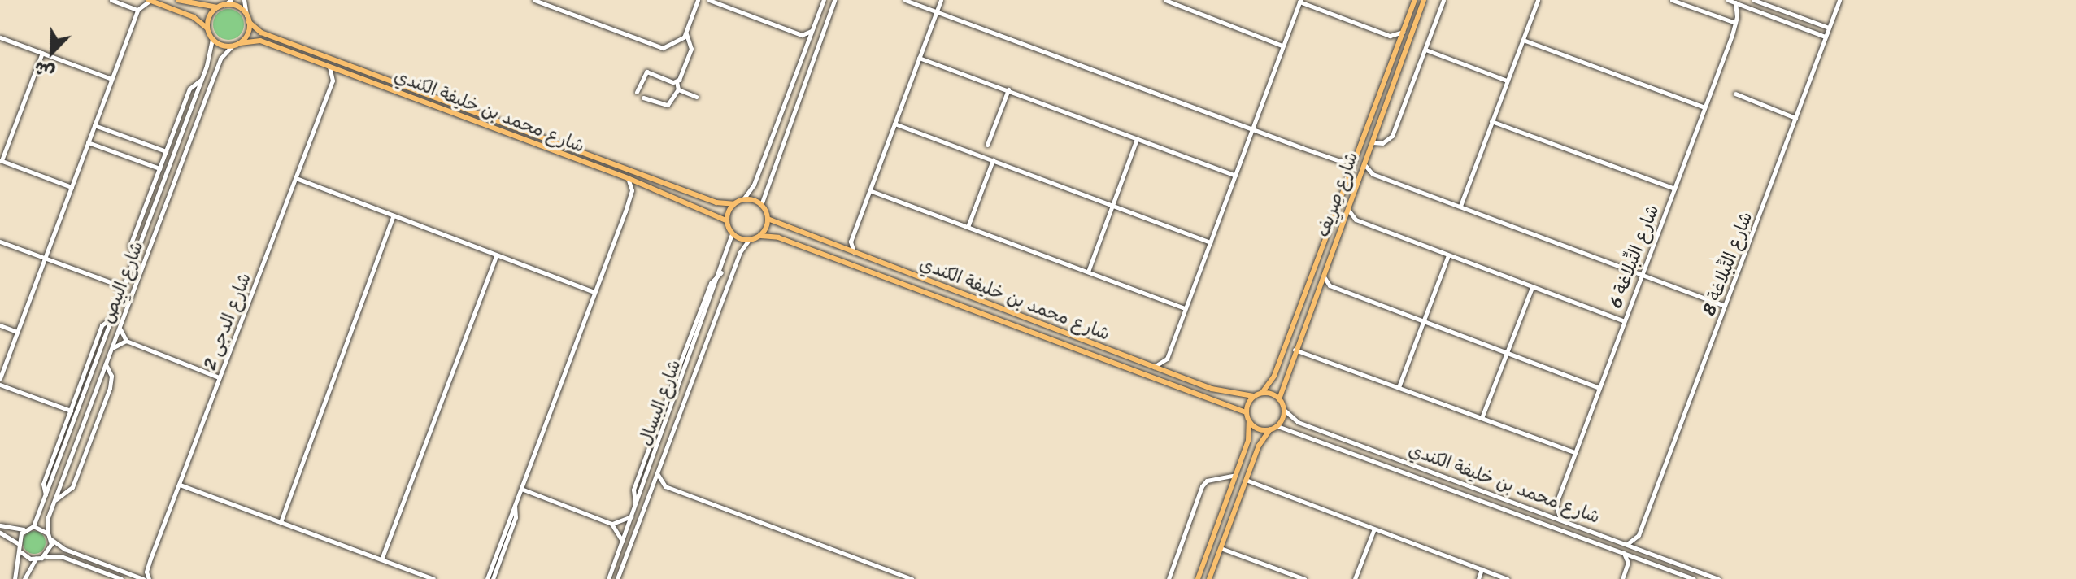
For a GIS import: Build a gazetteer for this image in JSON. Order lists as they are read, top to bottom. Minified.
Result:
{"streets":{"main road":["شارع محمد بن خليفة الكندي","شارع صِرِيف"],"street":["شارع التِّبلاغة 6","شارع التِّبلاغة 8","شارع البِيص","شارع الدجى 2","شارع البسال"]},"crossings":[["شارع محمد بن خليفة الكندي","شارع صِرِيف"],["شارع محمد بن خليفة الكندي","شارع البِيص"],["شارع محمد بن خليفة الكندي","شارع البسال"]],"north":"bottom left"}
